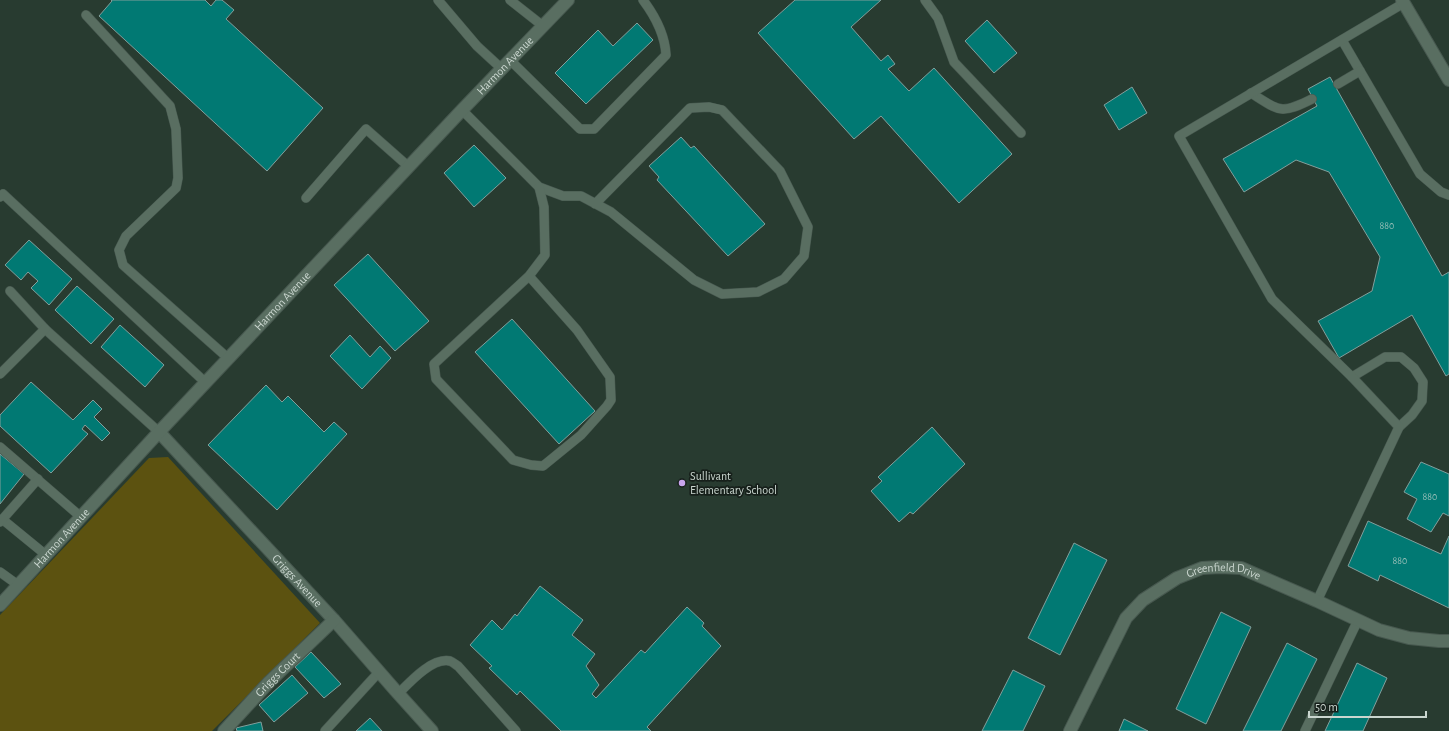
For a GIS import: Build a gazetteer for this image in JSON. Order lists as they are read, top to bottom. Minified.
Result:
{"streets":{"street":["Harmon Avenue","Greenfield Drive","Griggs Avenue","Griggs Court"]},"crossings":[["Harmon Avenue","Griggs Avenue"],["Griggs Avenue","Griggs Court"]],"places":["Sullivant Elementary School"],"house_numbers":["880","880","880"],"scale_bar":"50 m"}
